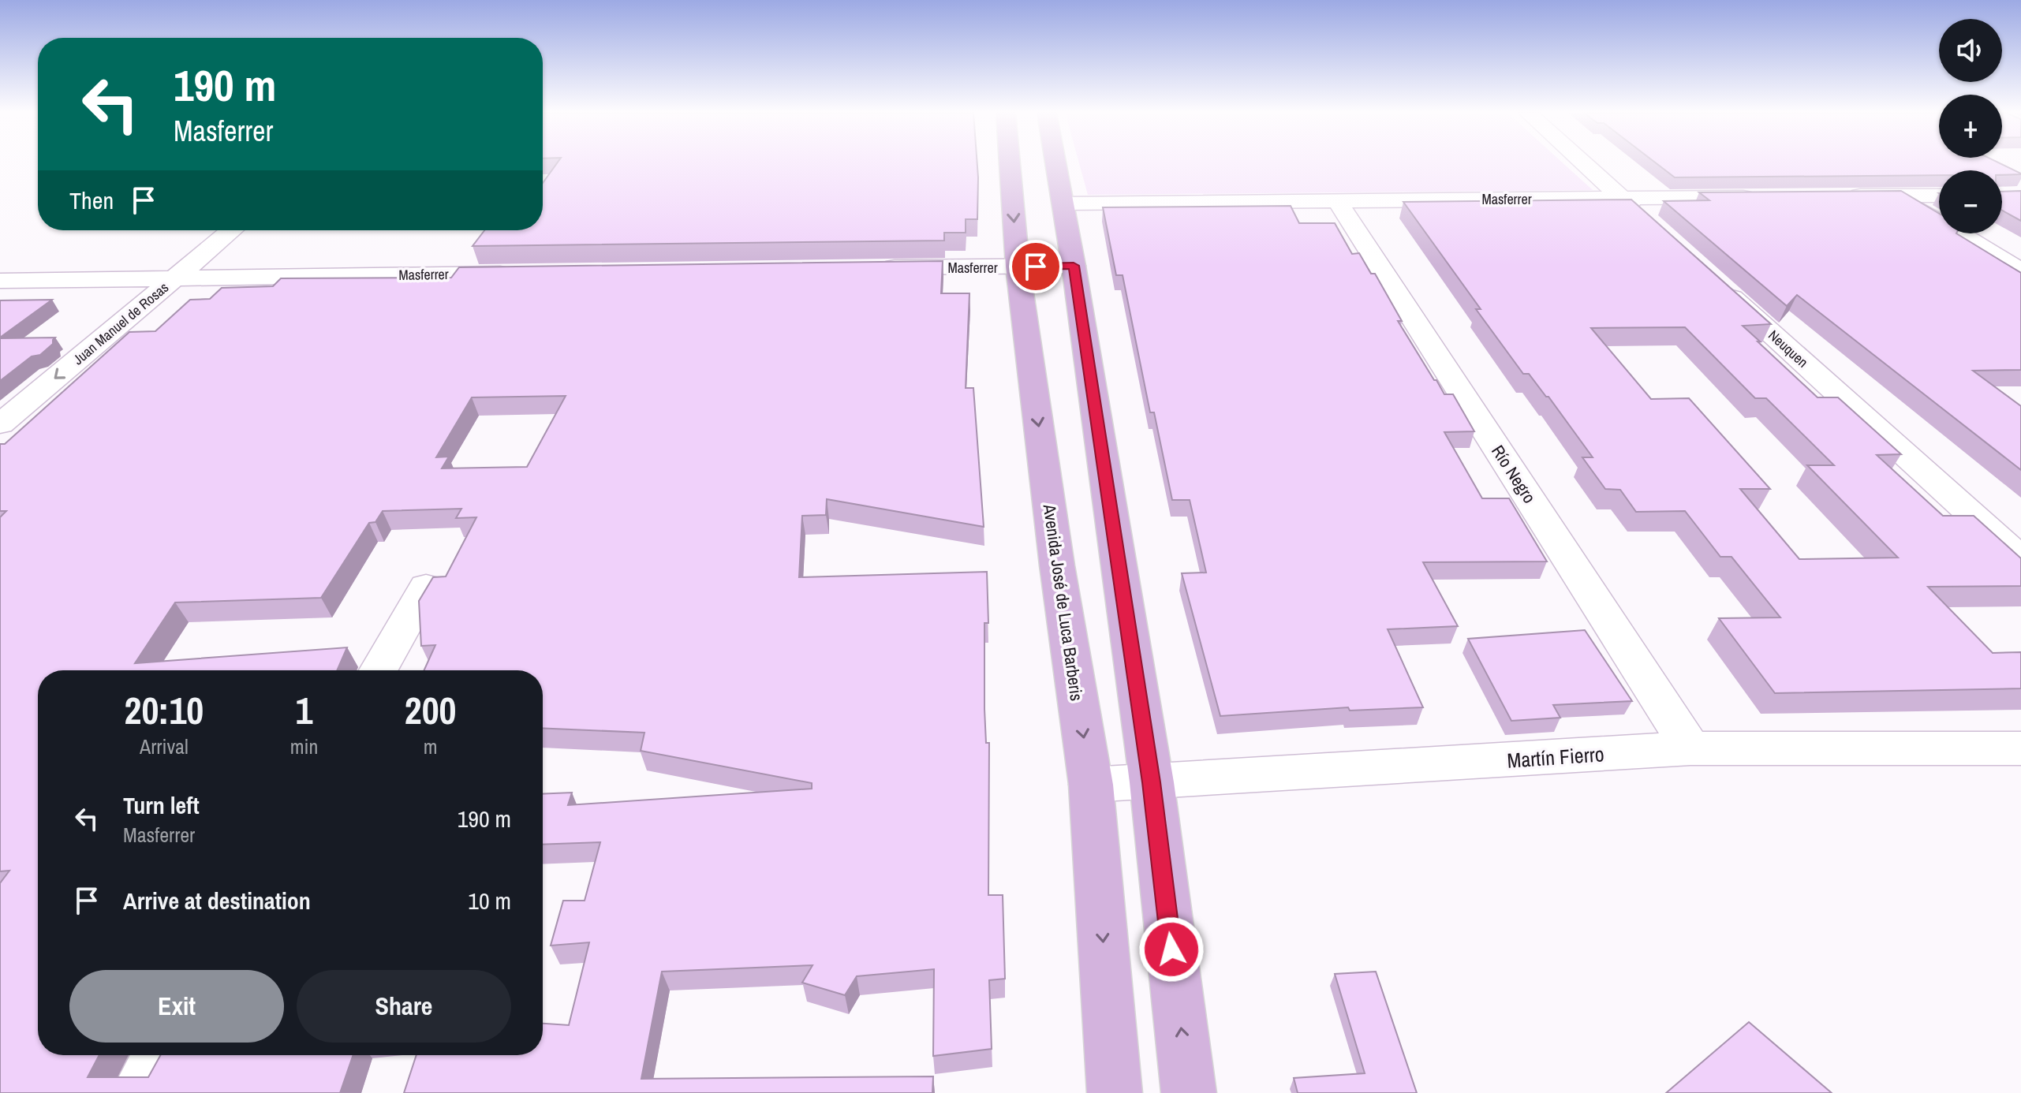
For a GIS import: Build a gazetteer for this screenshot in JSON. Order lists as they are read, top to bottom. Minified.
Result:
{"streets":{"main road":["Avenida José de Luca Barberis"],"street":["Masferrer","Juan Manuel de Rosas","Neuquen","Río Negro","Martín Fierro"]},"crossings":[["Masferrer","Juan Manuel de Rosas"],["Masferrer","Río Negro"],["Masferrer","Avenida José de Luca Barberis"],["Río Negro","Martín Fierro"],["Avenida José de Luca Barberis","Martín Fierro"]],"one_way":["Juan Manuel de Rosas"],"page":{"map_buttons":["+","−"],"turn":["190 m","Masferrer"],"then":"Then","eta":["20:10","Arrival","1","min","200","m"],"list":[{"name":"Turn left","note":"Masferrer","value":"190 m"},{"name":"Arrive at destination","value":"10 m"}],"buttons":["Exit","Share"]}}
